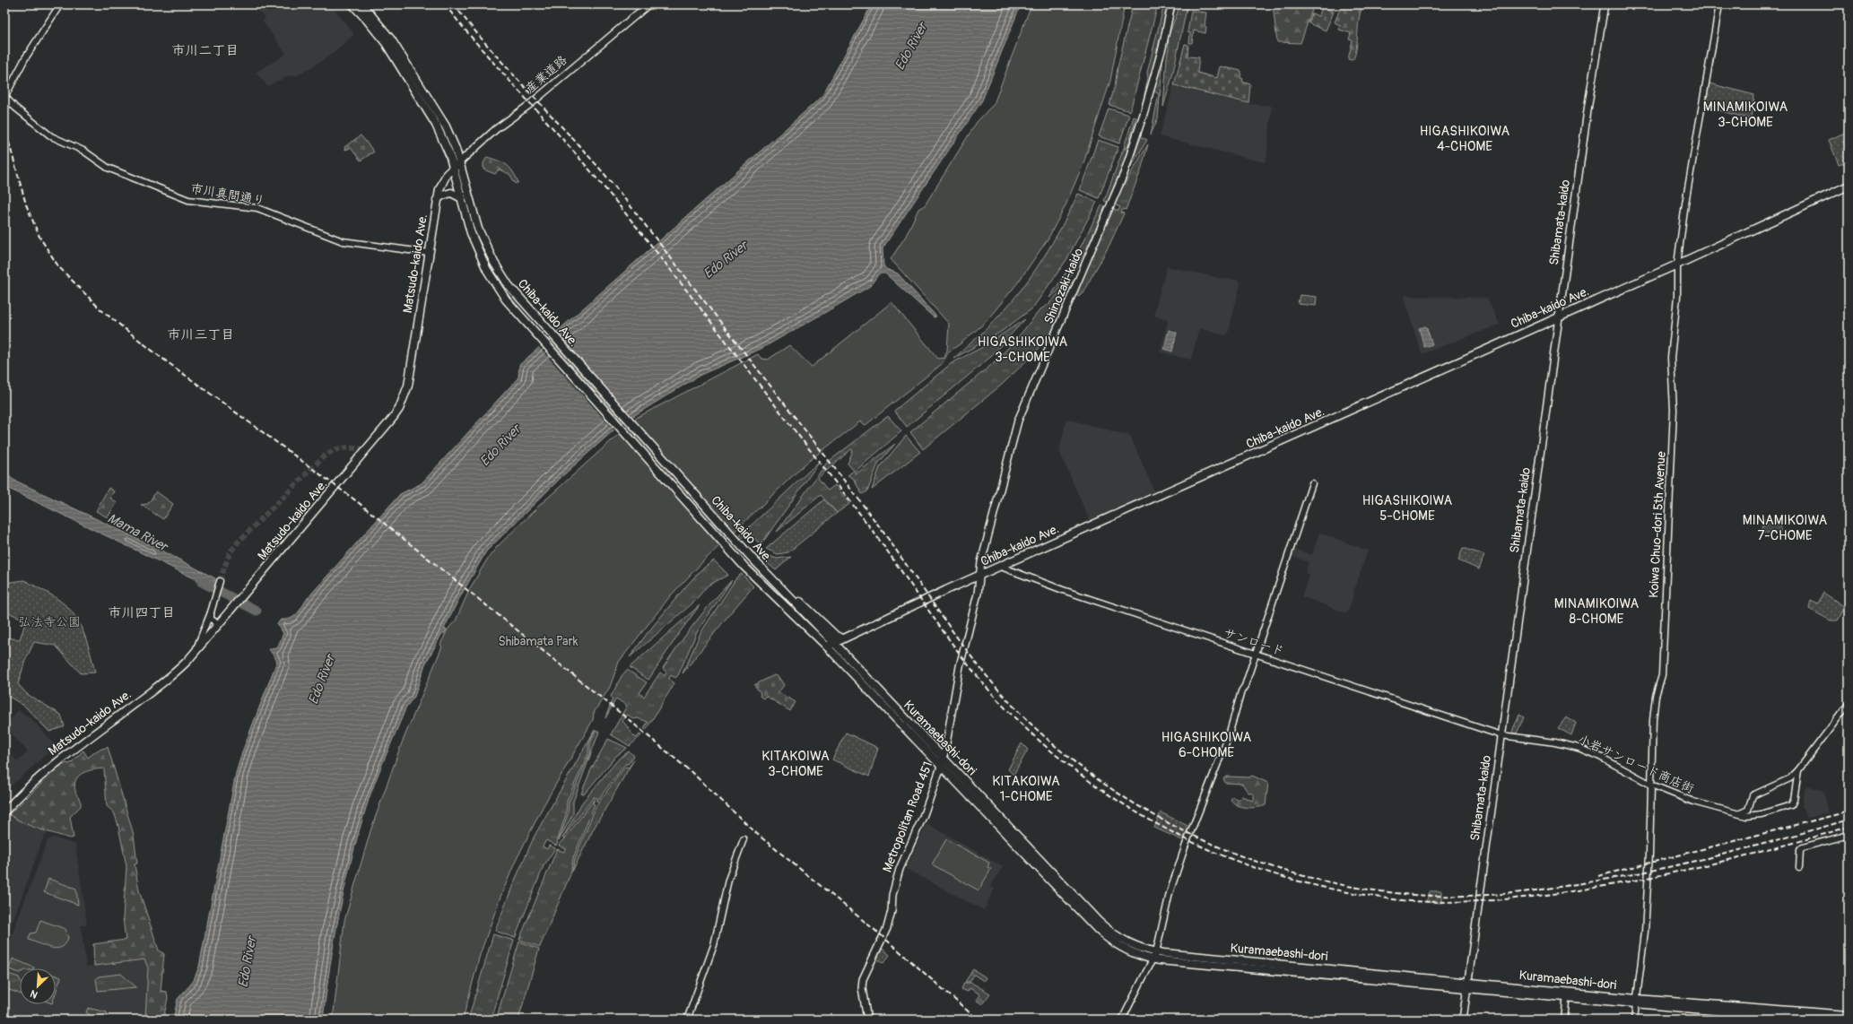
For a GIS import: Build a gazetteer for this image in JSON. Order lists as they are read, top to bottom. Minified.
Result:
{"streets":{"main road":["産業道路","Shibamata-kaido","Matsudo-kaido Ave.","Shinozaki-kaido","Chiba-kaido Ave.","Kuramaebashi-dori","Metropolitan Road 451"],"street":["市川真間通り","Koiwa Chuo-dori 5th Avenue","サンロード","小岩サンロード商店街"]},"crossings":[["産業道路","Matsudo-kaido Ave."],["産業道路","Chiba-kaido Ave."],["市川真間通り","Matsudo-kaido Ave."],["Shibamata-kaido","Chiba-kaido Ave."],["Shibamata-kaido","サンロード"],["Shibamata-kaido","Kuramaebashi-dori"],["Shibamata-kaido","小岩サンロード商店街"],["Matsudo-kaido Ave.","Chiba-kaido Ave."],["Shinozaki-kaido","Chiba-kaido Ave."],["Shinozaki-kaido","Metropolitan Road 451"],["Chiba-kaido Ave.","Koiwa Chuo-dori 5th Avenue"],["Chiba-kaido Ave.","サンロード"],["Chiba-kaido Ave.","Kuramaebashi-dori"],["Chiba-kaido Ave.","Metropolitan Road 451"],["Koiwa Chuo-dori 5th Avenue","Kuramaebashi-dori"],["Koiwa Chuo-dori 5th Avenue","小岩サンロード商店街"],["サンロード","小岩サンロード商店街"],["Kuramaebashi-dori","Metropolitan Road 451"]],"districts":["市川二丁目","MINAMIKOIWA 3-CHOME","HIGASHIKOIWA 4-CHOME","市川三丁目","HIGASHIKOIWA 3-CHOME","HIGASHIKOIWA 5-CHOME","MINAMIKOIWA 7-CHOME","MINAMIKOIWA 8-CHOME","市川四丁目","HIGASHIKOIWA 6-CHOME","KITAKOIWA 3-CHOME","KITAKOIWA 1-CHOME"],"water":["Edo River","Mama River"],"parks":["弘法寺公園","Shibamata Park"],"north":"bottom left"}
